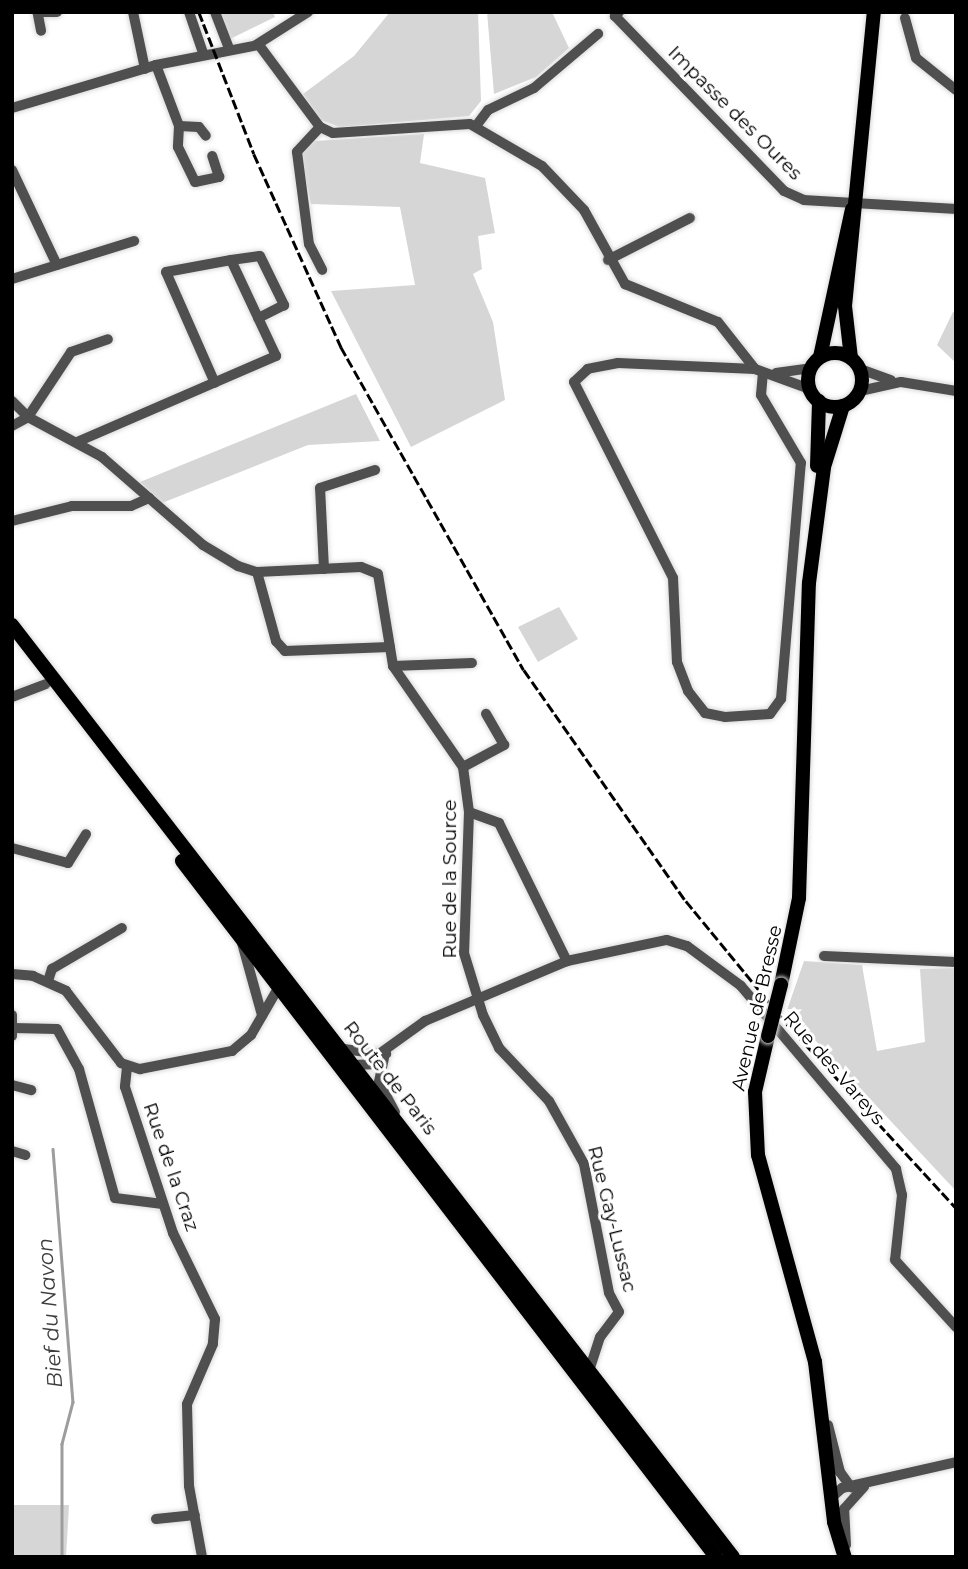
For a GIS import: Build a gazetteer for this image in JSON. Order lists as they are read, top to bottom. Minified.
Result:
{"streets":{"main road":["Avenue de Bresse","Route de Paris"],"street":["Impasse des Oures","Rue de la Source","Rue des Vareys","Rue de la Craz","Rue Gay-Lussac"]},"crossings":[["Rue de la Source","Rue des Vareys"],["Rue de la Source","Rue Gay-Lussac"],["Rue des Vareys","Rue Gay-Lussac"],["Route de Paris","Rue Gay-Lussac"]],"water":["Bief du Navon"]}
